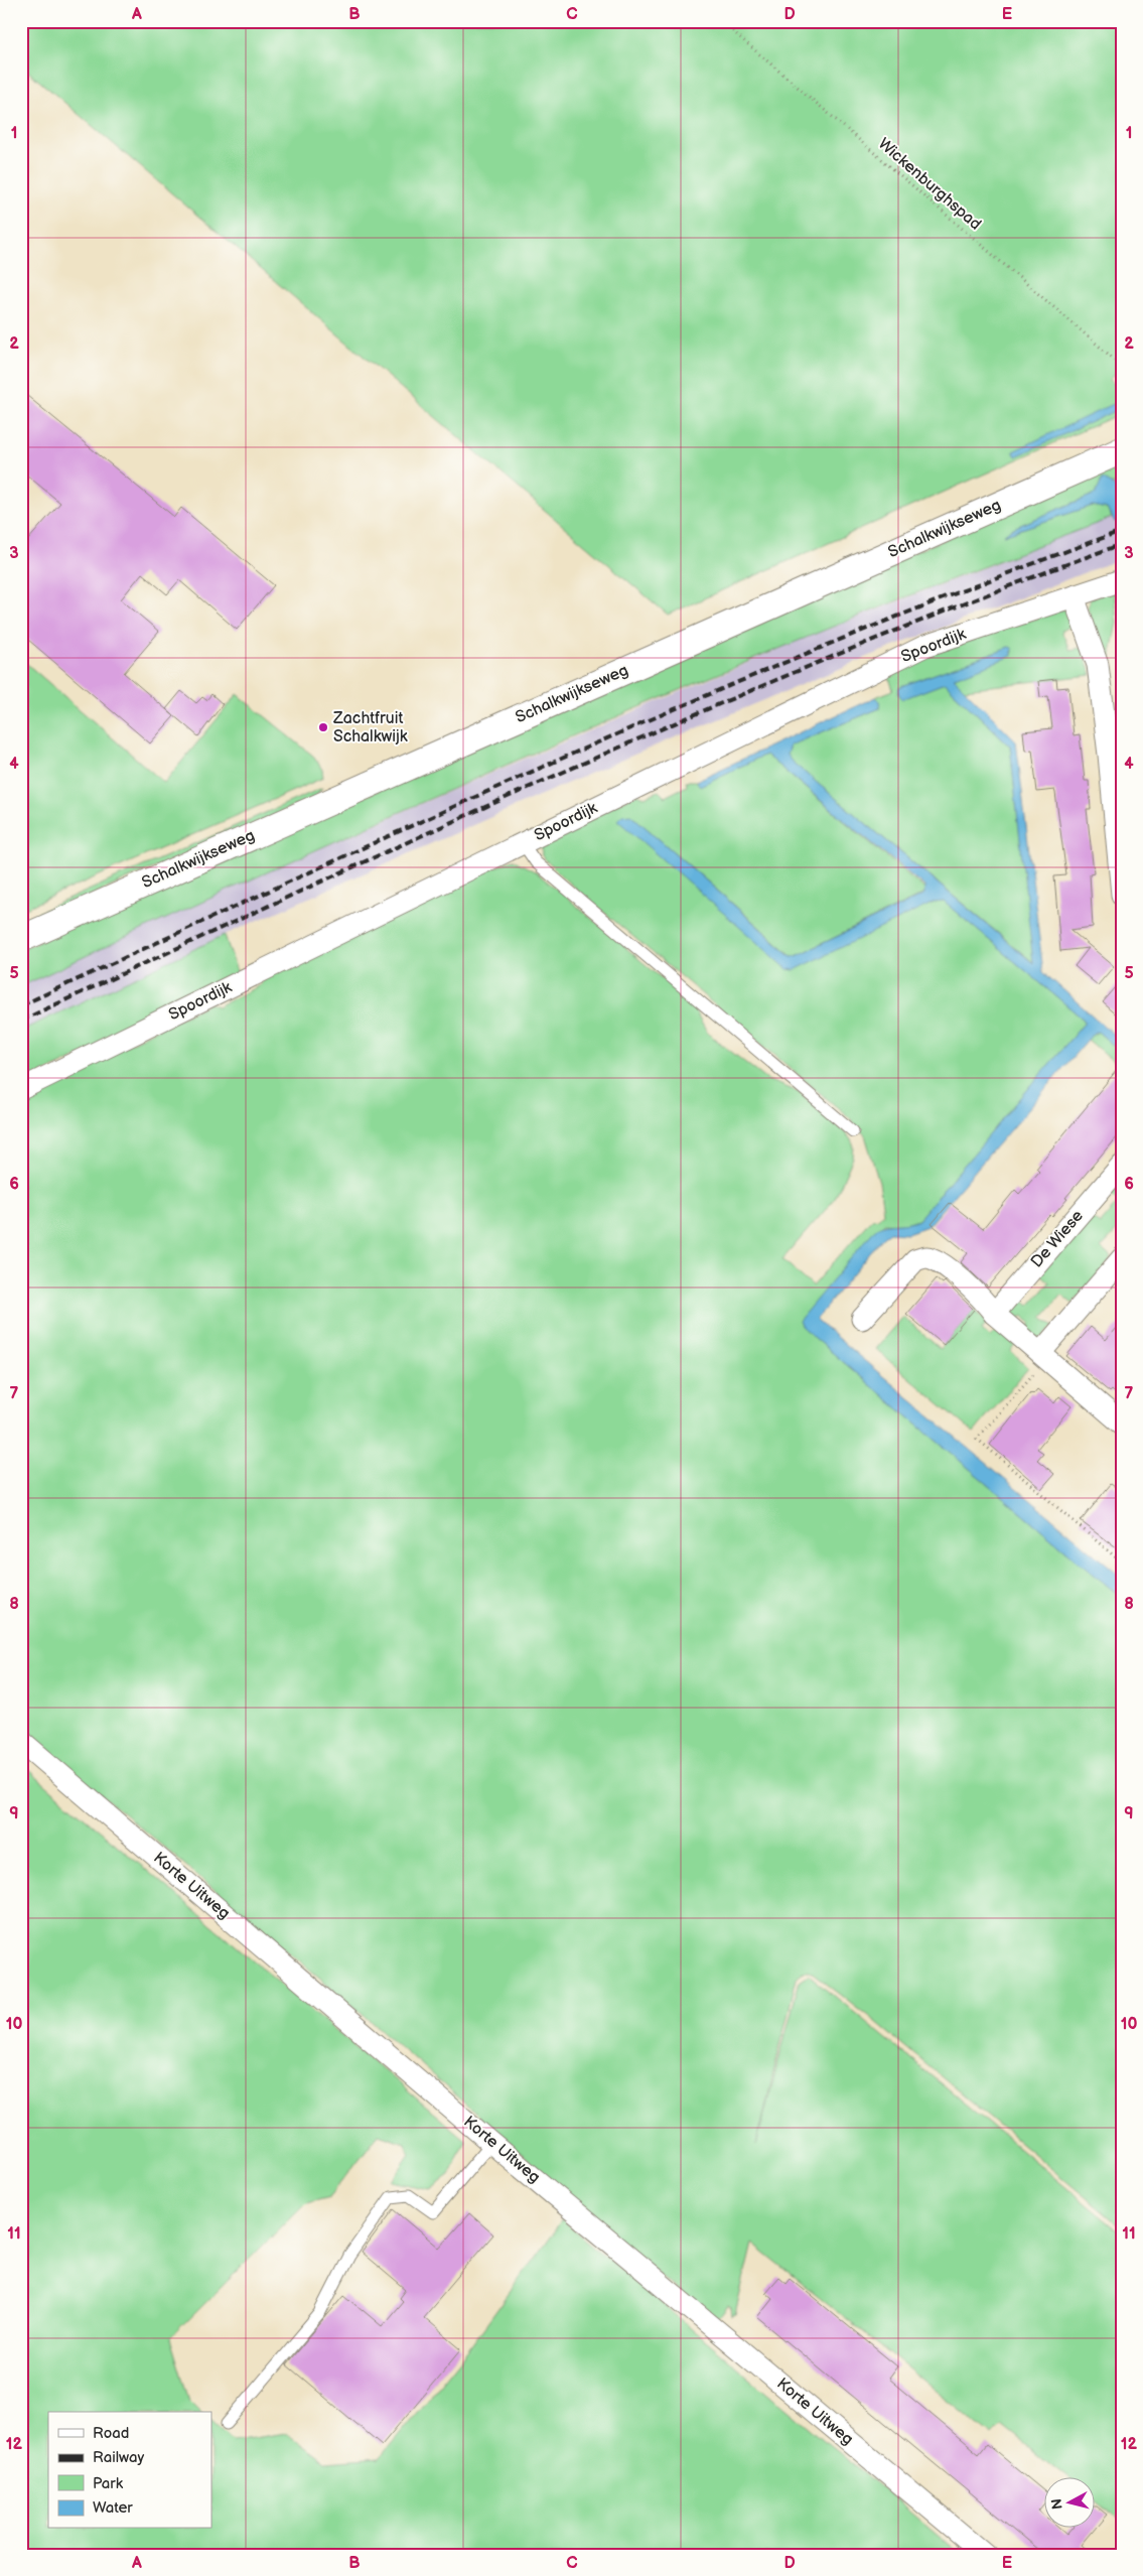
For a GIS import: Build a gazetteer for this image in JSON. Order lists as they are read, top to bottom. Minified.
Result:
{"streets":{"street":["Schalkwijkseweg","Spoordijk","De Wiese","Korte Uitweg"],"path":["Wickenburghspad"]},"places":["Zachtfruit Schalkwijk"],"legend":["Road","Railway","Park","Water"],"north":"left","grid":{"columns":["A","B","C","D","E"],"rows":["1","2","3","4","5","6","7","8","9","10","11","12"]}}
